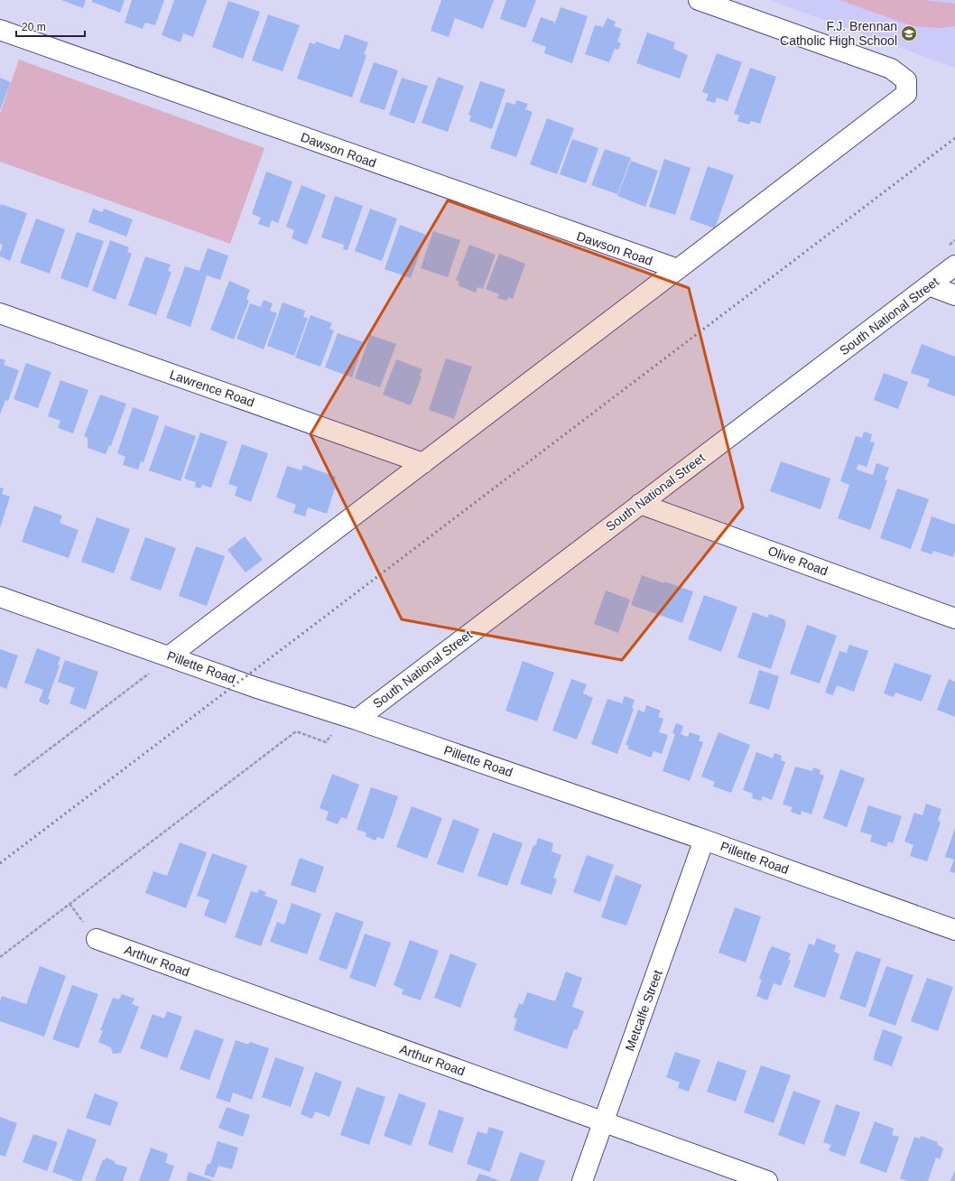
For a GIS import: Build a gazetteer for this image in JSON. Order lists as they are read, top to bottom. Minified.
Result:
{"streets":{"street":["Dawson Road","South National Street","Lawrence Road","Olive Road","Pillette Road","Arthur Road","Metcalfe Street"]},"crossings":[["South National Street","Olive Road"],["South National Street","Pillette Road"],["Pillette Road","Metcalfe Street"],["Arthur Road","Metcalfe Street"]],"places":{"school or university":["F.J. Brennan Catholic High School"]},"scale_bar":"20 m"}
